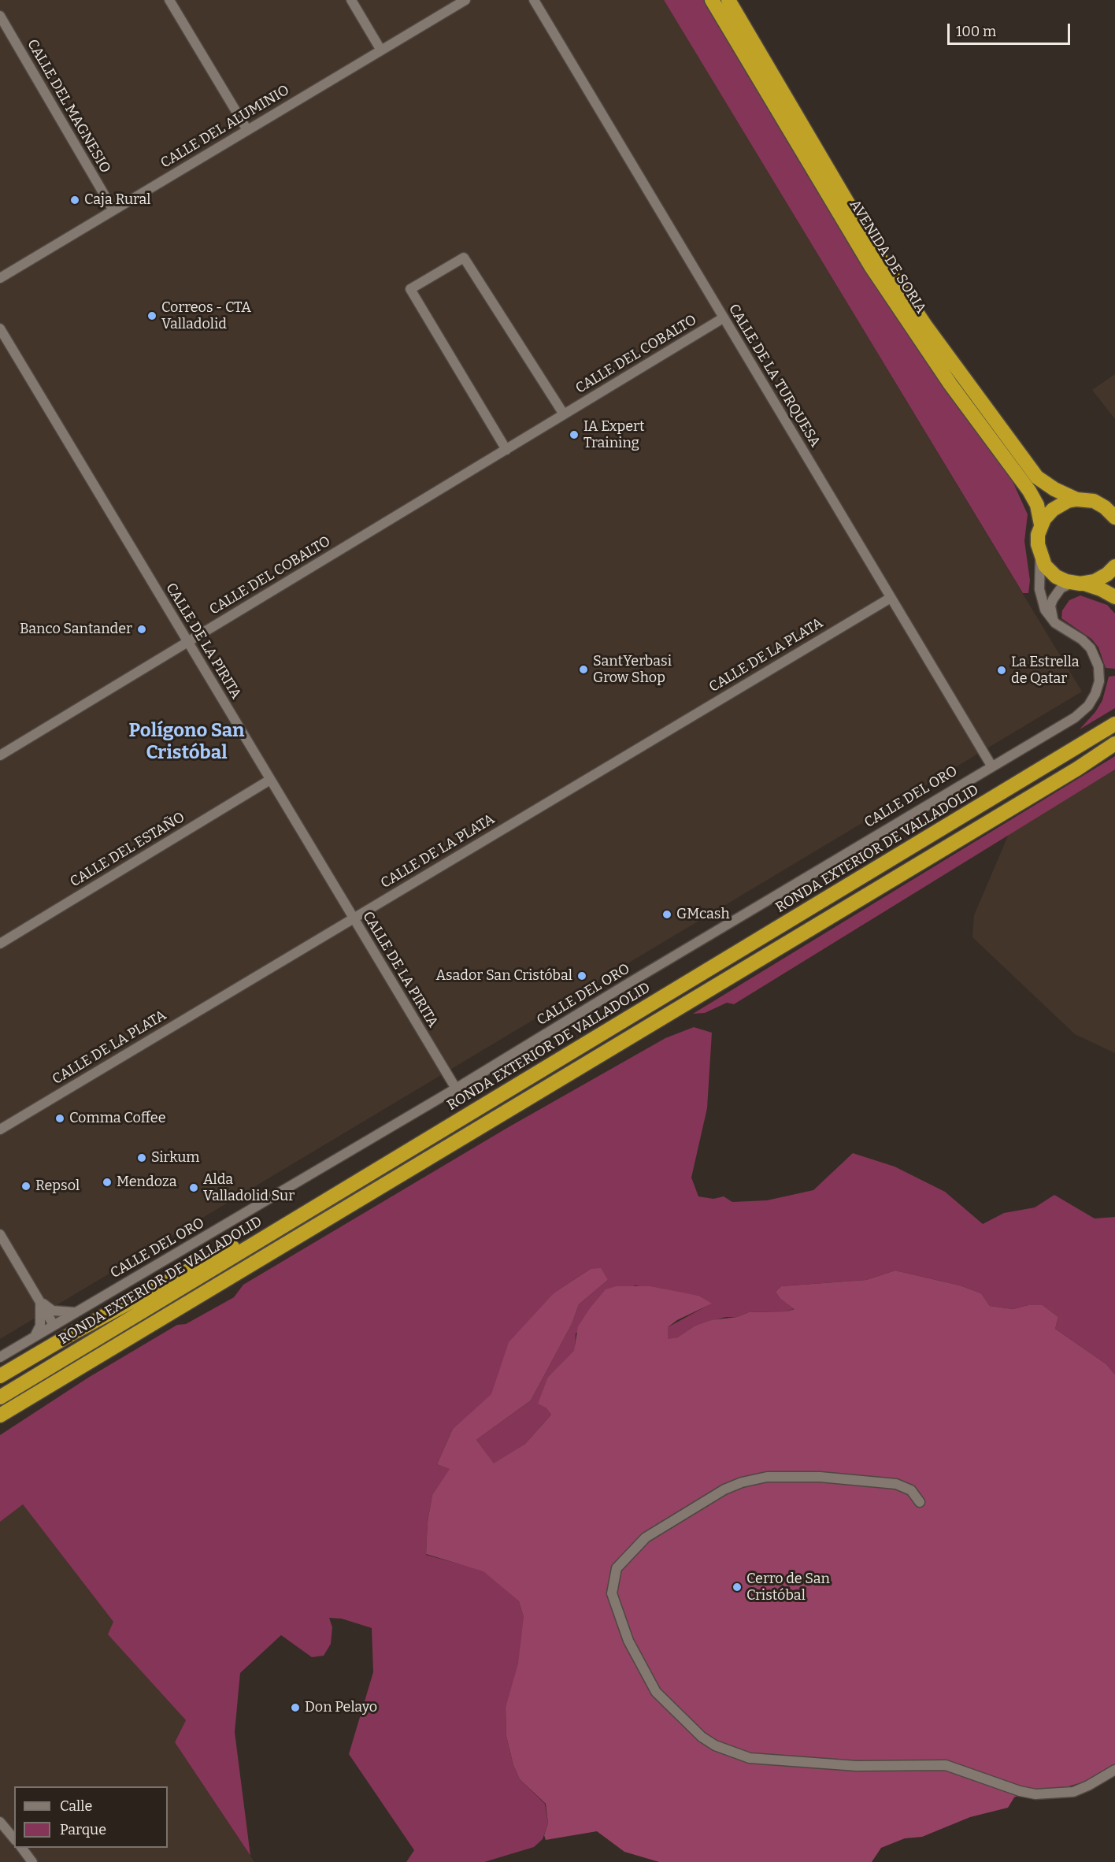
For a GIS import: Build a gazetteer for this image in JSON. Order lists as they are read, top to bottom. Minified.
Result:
{"streets":{"highway":["AVENIDA DE SORIA","RONDA EXTERIOR DE VALLADOLID"],"street":["CALLE DEL MAGNESIO","CALLE DEL ALUMINIO","CALLE DEL COBALTO","CALLE DE LA TURQUESA","CALLE DE LA PIRITA","CALLE DE LA PLATA","CALLE DEL ORO","CALLE DEL ESTAÑO"]},"crossings":[["CALLE DEL MAGNESIO","CALLE DEL ALUMINIO"],["CALLE DEL COBALTO","CALLE DE LA TURQUESA"],["CALLE DEL COBALTO","CALLE DE LA PIRITA"],["CALLE DE LA TURQUESA","CALLE DE LA PLATA"],["CALLE DE LA TURQUESA","CALLE DEL ORO"],["CALLE DE LA PIRITA","CALLE DE LA PLATA"],["CALLE DE LA PIRITA","CALLE DEL ORO"],["CALLE DE LA PIRITA","CALLE DEL ESTAÑO"]],"districts":["Polígono San Cristóbal"],"places":["Caja Rural","Correos - CTA Valladolid","IA Expert Training","Banco Santander","SantYerbasi Grow Shop","La Estrella de Qatar","GMcash","Asador San Cristóbal","Comma Coffee","Sirkum","Mendoza","Repsol","Alda Valladolid Sur","Cerro de San Cristóbal","Don Pelayo"],"legend":["Calle","Parque"],"scale_bar":"100 m"}
